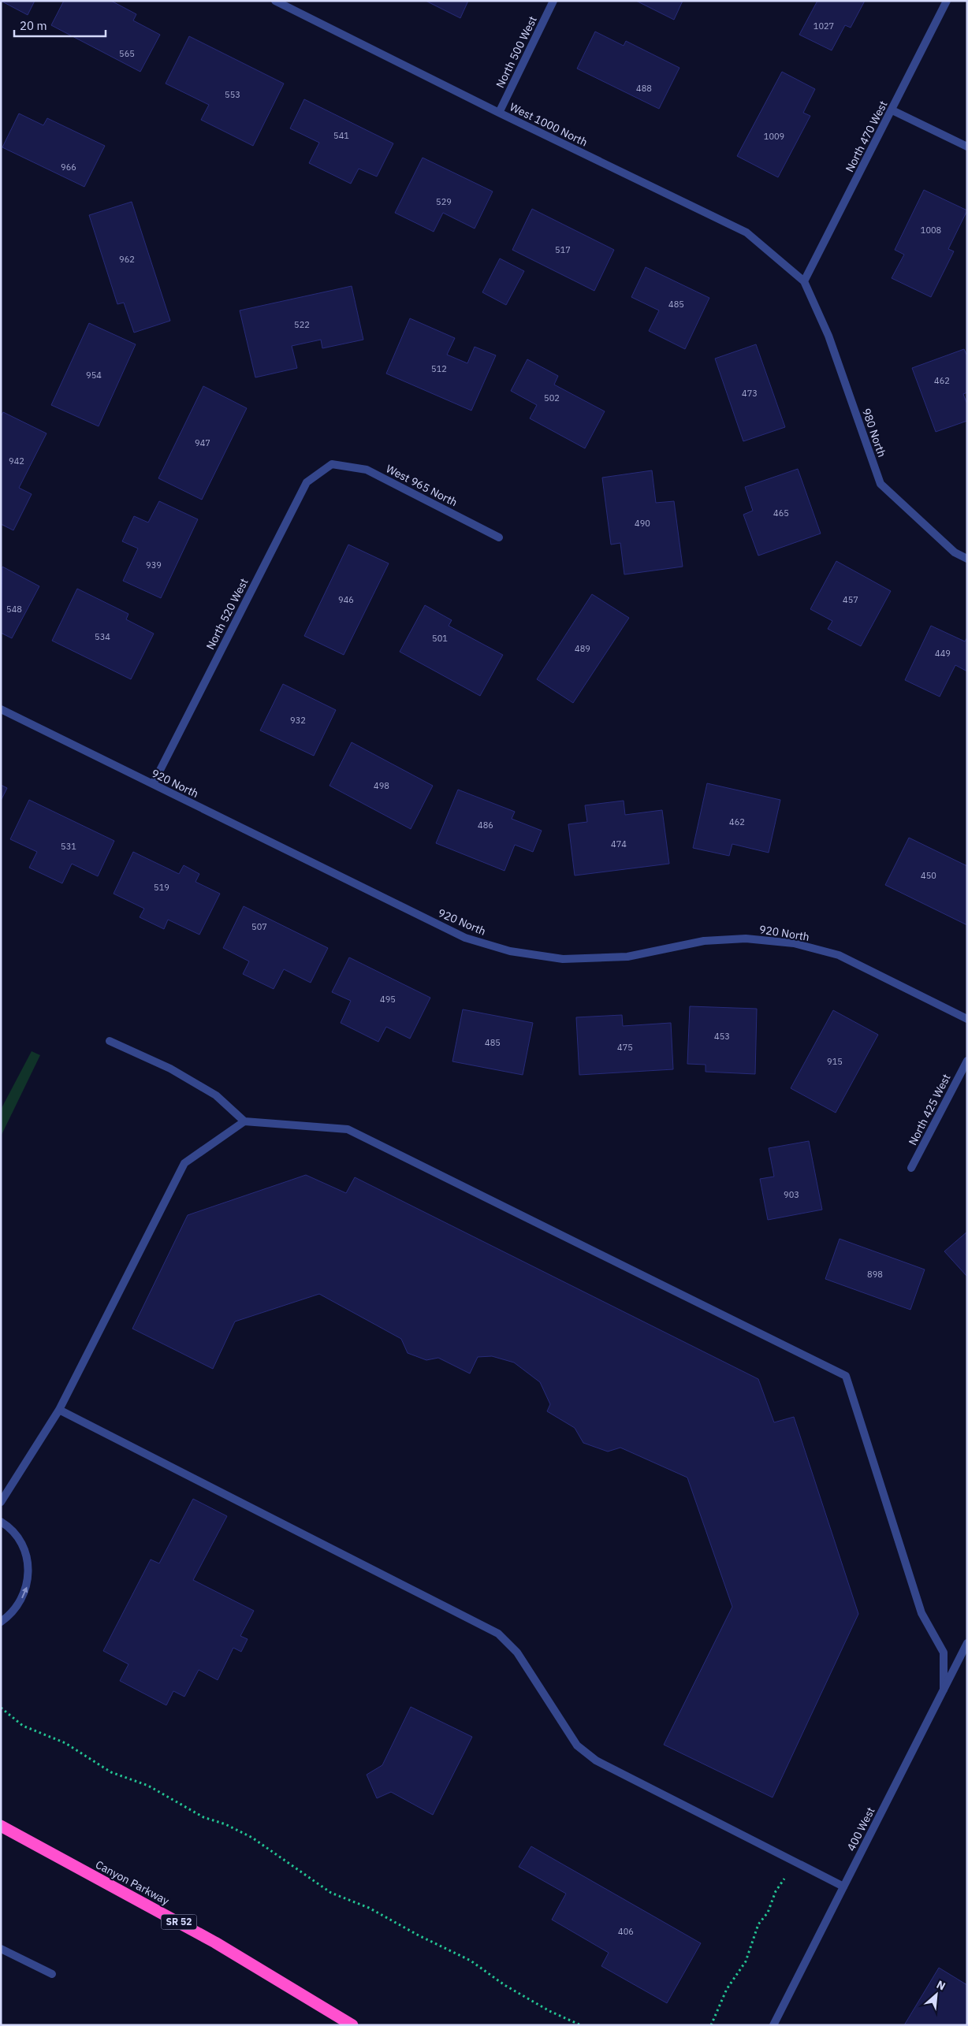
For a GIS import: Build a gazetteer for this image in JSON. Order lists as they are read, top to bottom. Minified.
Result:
{"streets":{"highway":["Canyon Parkway","SR 52"],"street":["North 500 West","West 1000 North","North 470 West","980 North","West 965 North","North 520 West","920 North","North 425 West","400 West"]},"crossings":[["North 500 West","West 1000 North"],["West 1000 North","North 470 West"],["West 1000 North","980 North"],["North 470 West","980 North"],["West 965 North","North 520 West"],["North 520 West","920 North"]],"house_numbers":["1027","565","488","553","541","1009","966","529","1008","517","962","485","522","512","954","462","473","502","947","942","465","490","939","946","457","548","534","501","489","449","932","498","462","486","474","531","450","519","507","495","453","485","475","915","903","898","406"],"scale_bar":"20 m","north":"top right"}
